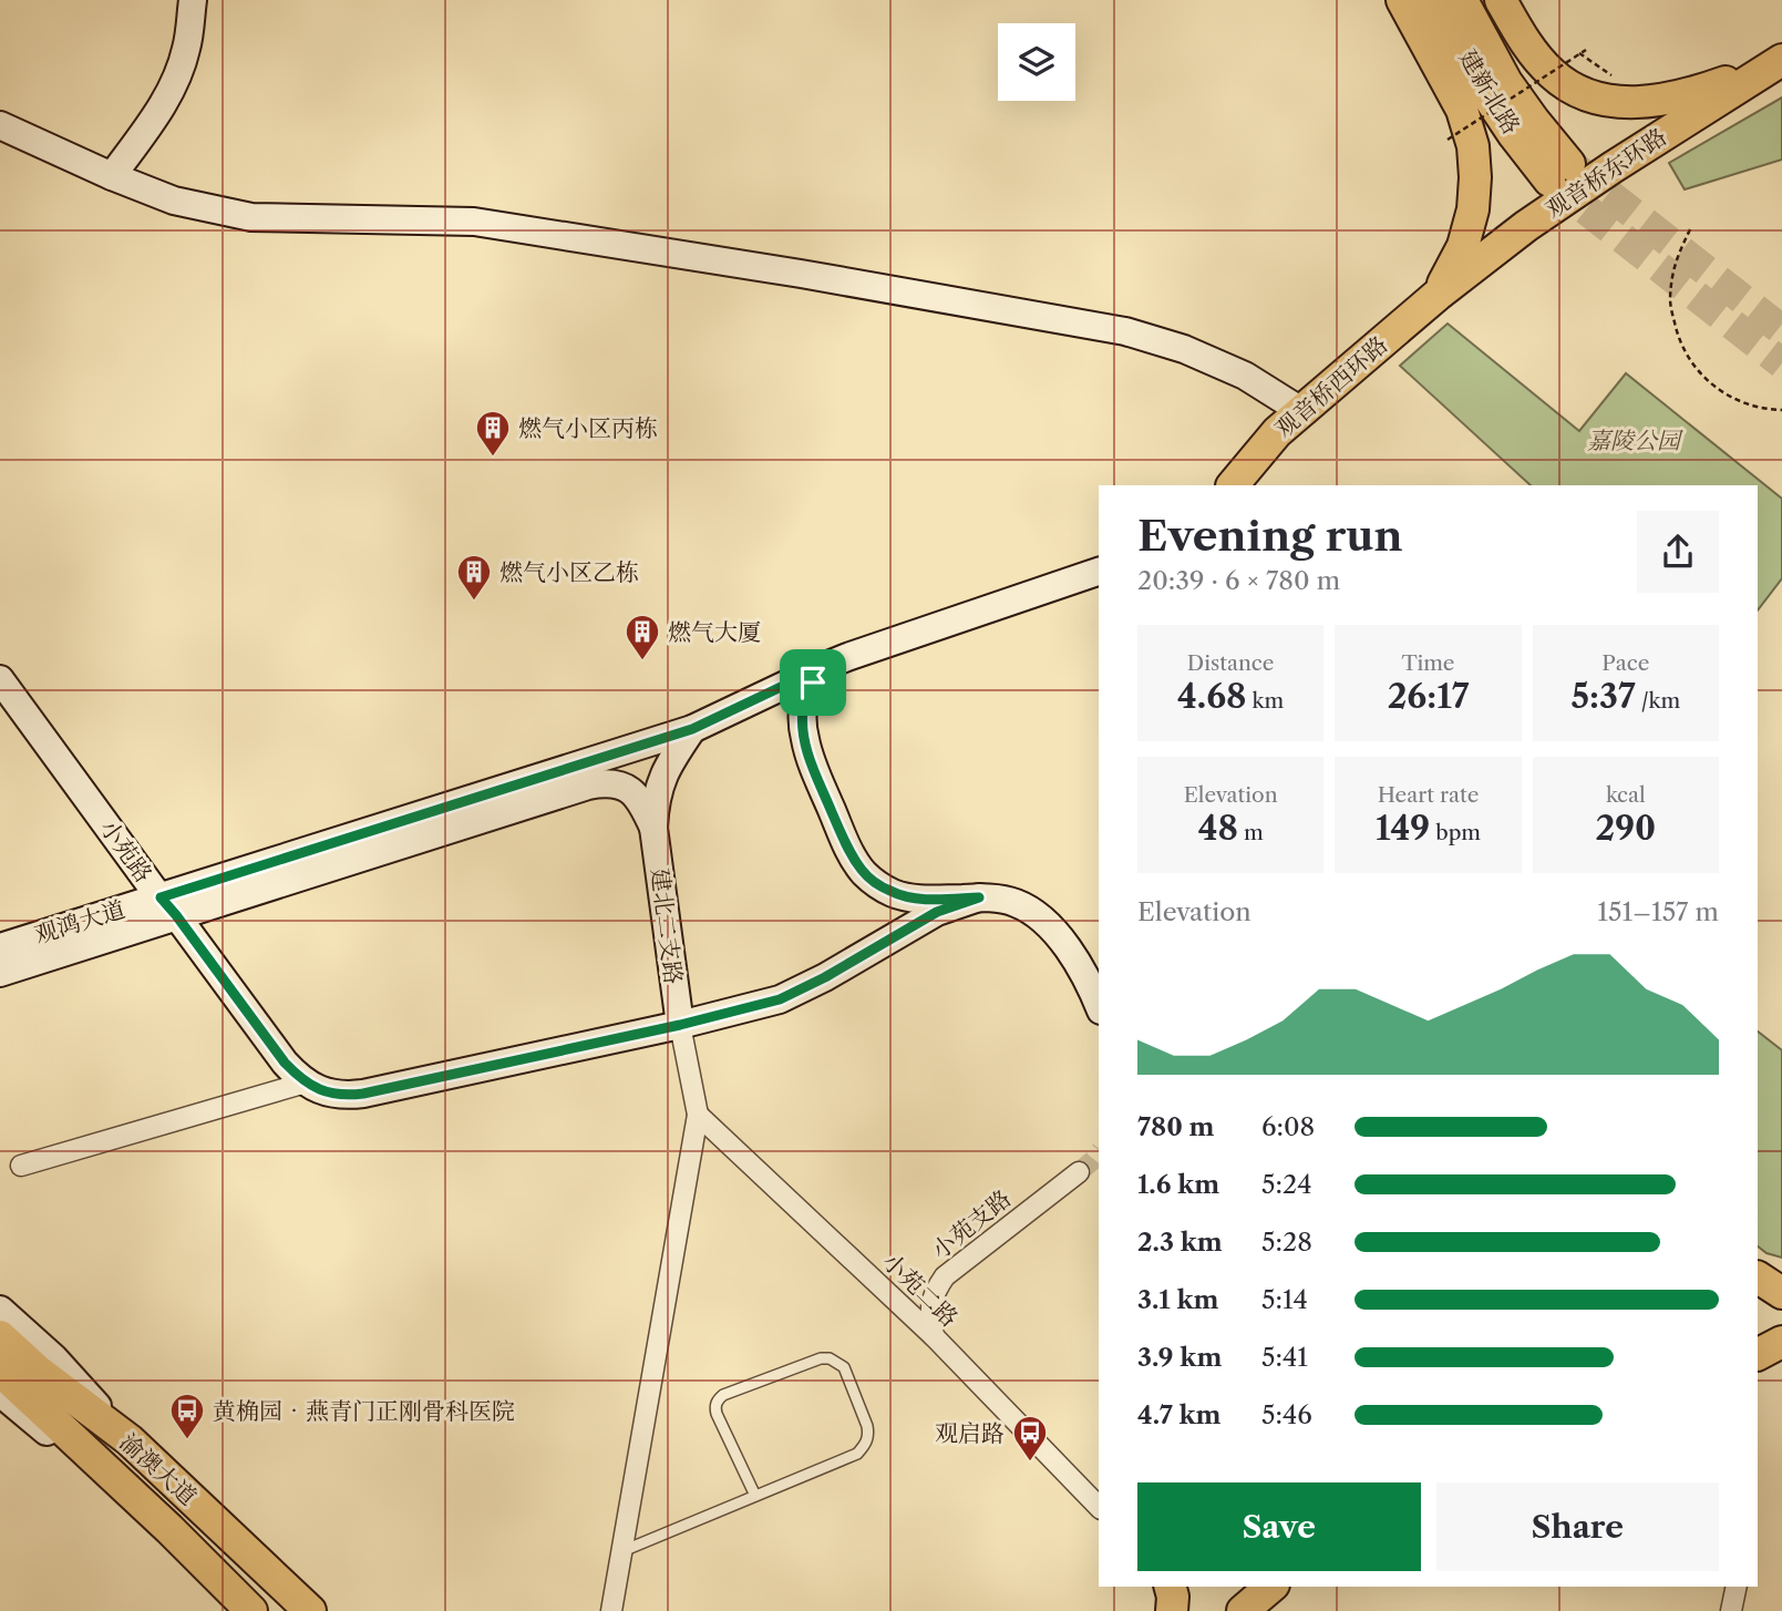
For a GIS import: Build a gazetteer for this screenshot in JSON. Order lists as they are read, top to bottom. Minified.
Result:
{"streets":{"main road":["建新北路","观音桥东环路","观音桥西环路","渝澳大道"],"street":["小苑路","观鸿大道","建北二支路","小苑支路","小苑二路"]},"crossings":[["观音桥东环路","观音桥西环路"],["小苑路","观鸿大道"],["小苑路","建北二支路"],["观鸿大道","建北二支路"],["建北二支路","小苑二路"],["小苑支路","小苑二路"]],"parks":["嘉陵公园"],"places":{"building":["燃气小区丙栋","燃气小区乙栋","燃气大厦"],"bus stop":["黄桷园‧燕青门正刚骨科医院","观启路"]},"page":{"heading":["Evening run","20:39 · 6 × 780 m"],"stats":[["Distance","4.68 km"],["Time","26:17"],["Pace","5:37 /km"],["Elevation","48 m"],["Heart rate","149 bpm"],["kcal","290"]],"chart":["Elevation","151–157 m"],"list":[{"name":"780 m","note":"6:08"},{"name":"1.6 km","note":"5:24"},{"name":"2.3 km","note":"5:28"},{"name":"3.1 km","note":"5:14"},{"name":"3.9 km","note":"5:41"},{"name":"4.7 km","note":"5:46"}],"buttons":["Save","Share"]}}
